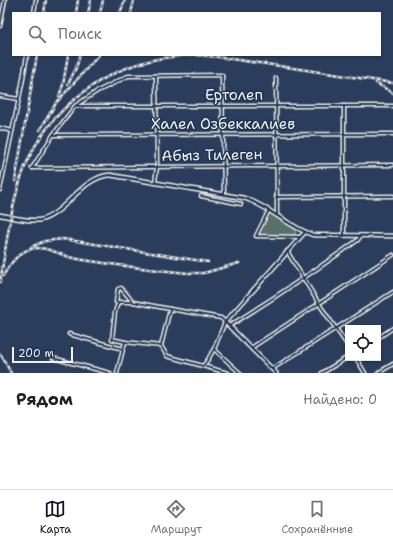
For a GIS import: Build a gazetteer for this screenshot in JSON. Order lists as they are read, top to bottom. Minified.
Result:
{"streets":{"street":["Ертолеп","Халел Озбеккалиев","Абыз Тилеген"]},"crossings":[["Халел Озбеккалиев","Абыз Тилеген"]],"scale_bar":"200 m","page":{"search":"Поиск","scale":"200 m","heading":["Рядом","Найдено: 0"],"nav":["Карта","Маршрут","Сохранённые"]}}
